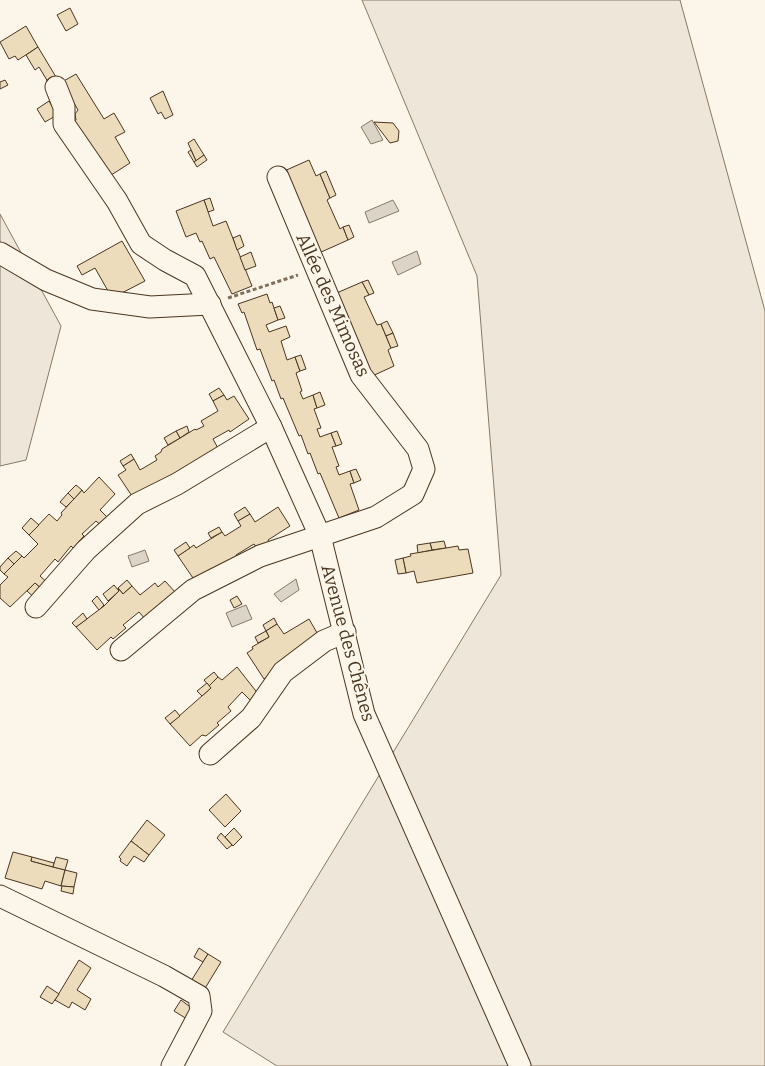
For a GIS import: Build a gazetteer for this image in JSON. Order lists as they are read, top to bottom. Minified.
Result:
{"streets":{"street":["Allée des Mimosas","Avenue des Chênes"]},"crossings":[["Allée des Mimosas","Avenue des Chênes"]]}
